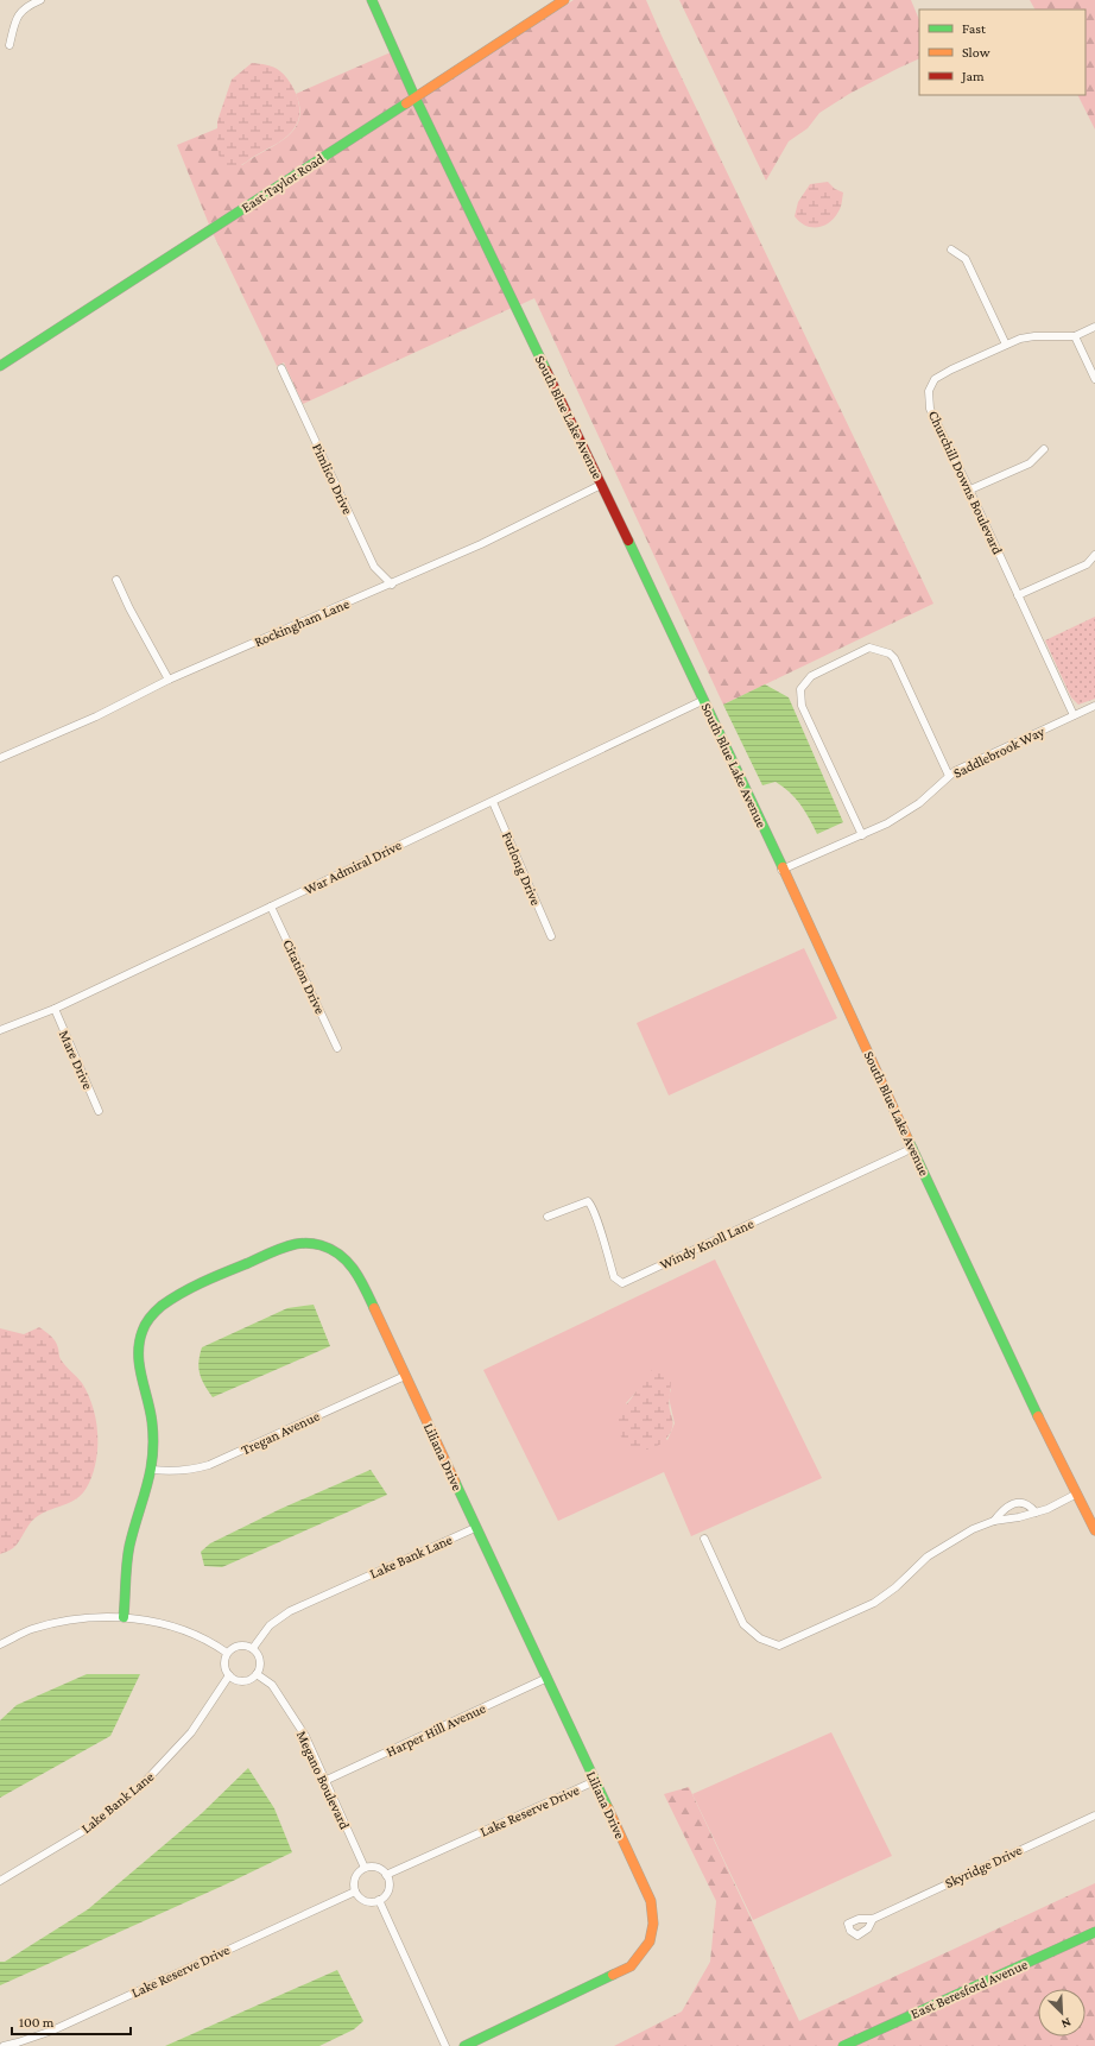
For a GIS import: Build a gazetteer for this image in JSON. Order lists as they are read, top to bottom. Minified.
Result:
{"streets":{"main road":["East Taylor Road","South Blue Lake Avenue","Liliana Drive","East Beresford Avenue"],"street":["Pimlico Drive","Churchill Downs Boulevard","Rockingham Lane","Saddlebrook Way","War Admiral Drive","Furlong Drive","Citation Drive","Mare Drive","Windy Knoll Lane","Tregan Avenue","Lake Bank Lane","Harper Hill Avenue","Megano Boulevard","Lake Reserve Drive","Skyridge Drive"]},"crossings":[["East Taylor Road","South Blue Lake Avenue"],["South Blue Lake Avenue","Rockingham Lane"],["South Blue Lake Avenue","Saddlebrook Way"],["South Blue Lake Avenue","War Admiral Drive"],["South Blue Lake Avenue","Windy Knoll Lane"],["Pimlico Drive","Rockingham Lane"],["Churchill Downs Boulevard","Saddlebrook Way"],["War Admiral Drive","Furlong Drive"],["War Admiral Drive","Citation Drive"],["War Admiral Drive","Mare Drive"],["Tregan Avenue","Liliana Drive"],["Liliana Drive","Lake Bank Lane"],["Liliana Drive","Harper Hill Avenue"],["Liliana Drive","Lake Reserve Drive"],["Lake Bank Lane","Megano Boulevard"],["Harper Hill Avenue","Megano Boulevard"],["Megano Boulevard","Lake Reserve Drive"]],"legend":["Fast","Slow","Jam"],"scale_bar":"100 m","north":"bottom right"}
